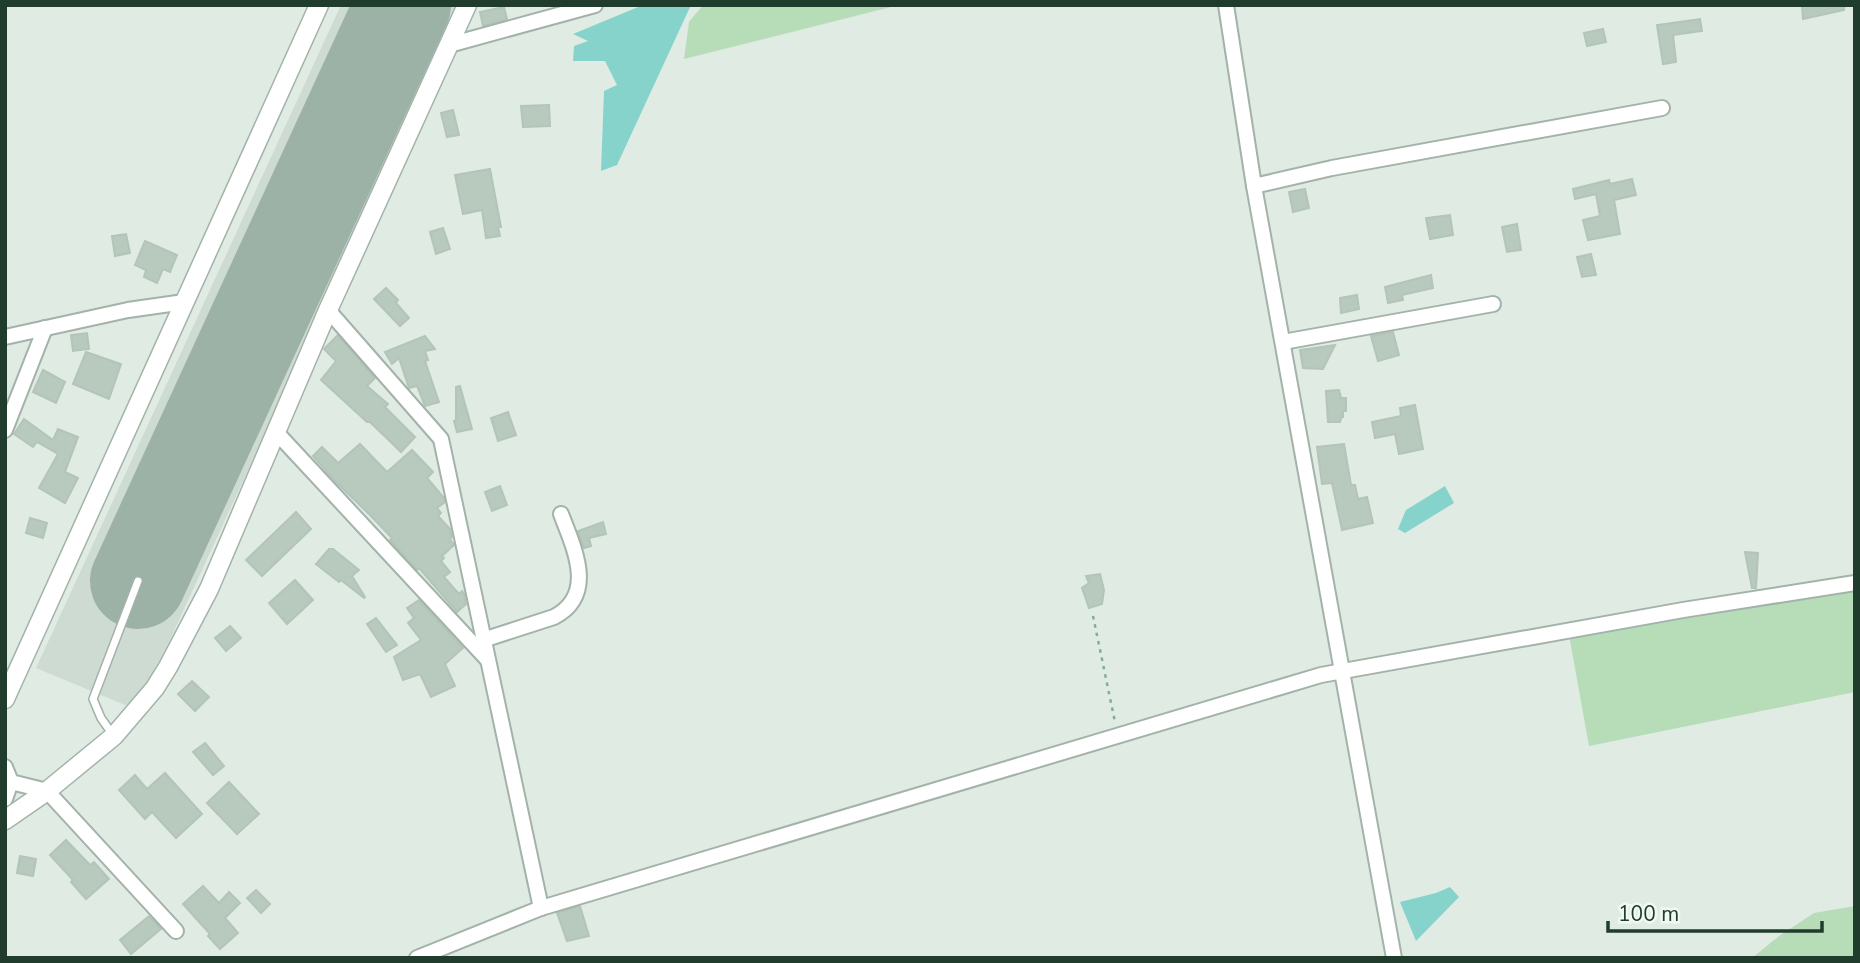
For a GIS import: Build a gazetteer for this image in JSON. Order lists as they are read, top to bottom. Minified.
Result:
{"scale_bar":"100 m"}
